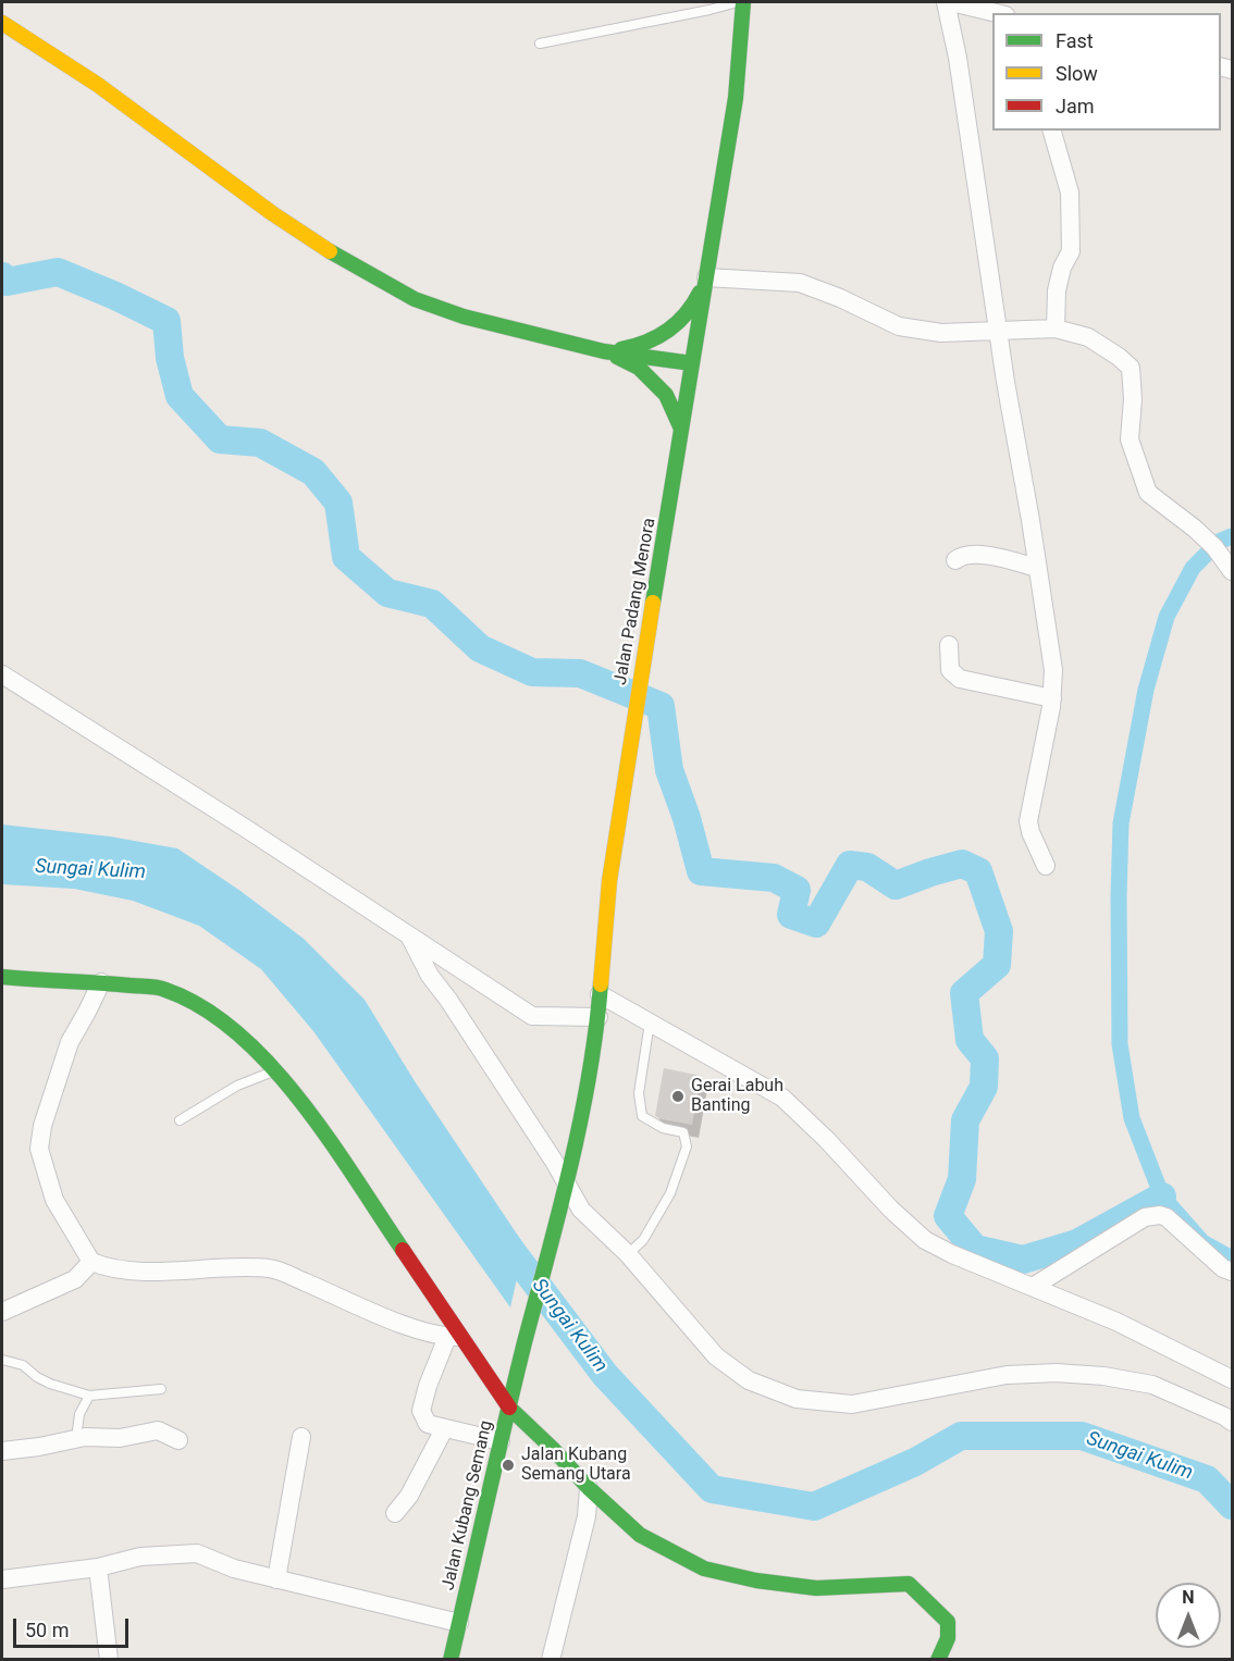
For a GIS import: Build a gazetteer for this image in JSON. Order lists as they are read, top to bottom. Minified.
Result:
{"streets":{"street":["Jalan Padang Menora","Jalan Kubang Semang"]},"crossings":[["Jalan Padang Menora","Jalan Kubang Semang"]],"water":["Sungai Kulim"],"places":["Gerai Labuh Banting","Jalan Kubang Semang Utara"],"legend":["Fast","Slow","Jam"],"scale_bar":"50 m","north":"top"}
